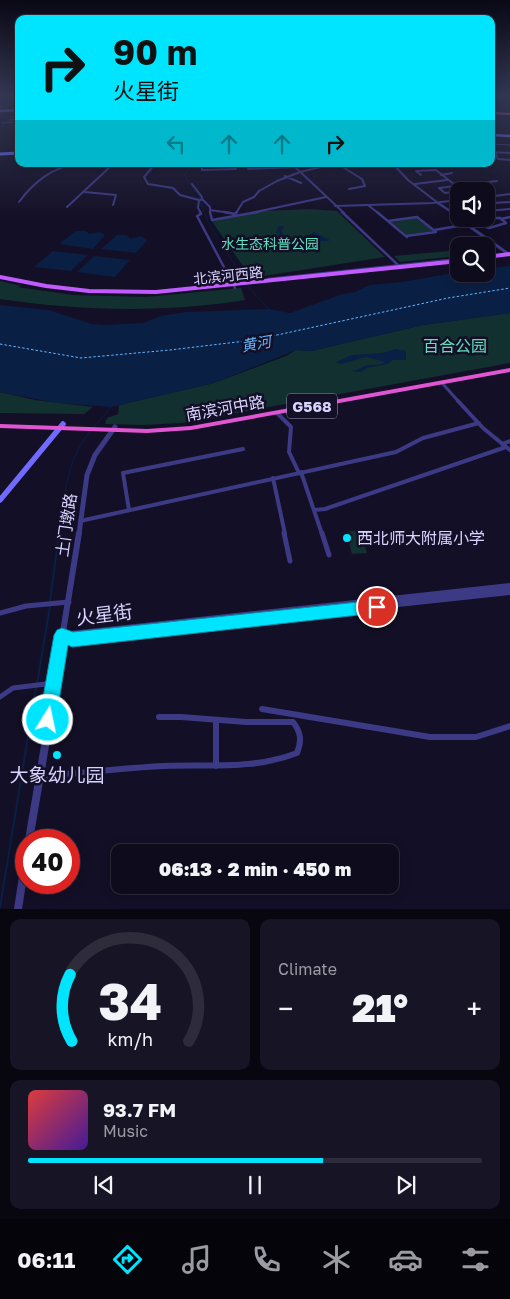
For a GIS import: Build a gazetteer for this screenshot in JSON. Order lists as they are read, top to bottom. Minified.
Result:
{"streets":{"highway":["G568","南滨河中路"],"main road":["北滨河西路"],"street":["土门墩路","火星街"]},"crossings":[["南滨河中路","土门墩路"],["土门墩路","火星街"]],"water":["黄河"],"parks":["水生态科普公园","百合公园"],"places":["西北师大附属小学","大象幼儿园"],"page":{"turn":["90 m","火星街"],"limit":"40","trip":"06:13 · 2 min · 450 m","tile":"Climate","heat":["−","21°","+"],"song":["93.7 FM","Music"],"tabs":"06:11","gauge":["34","km/h"]}}
